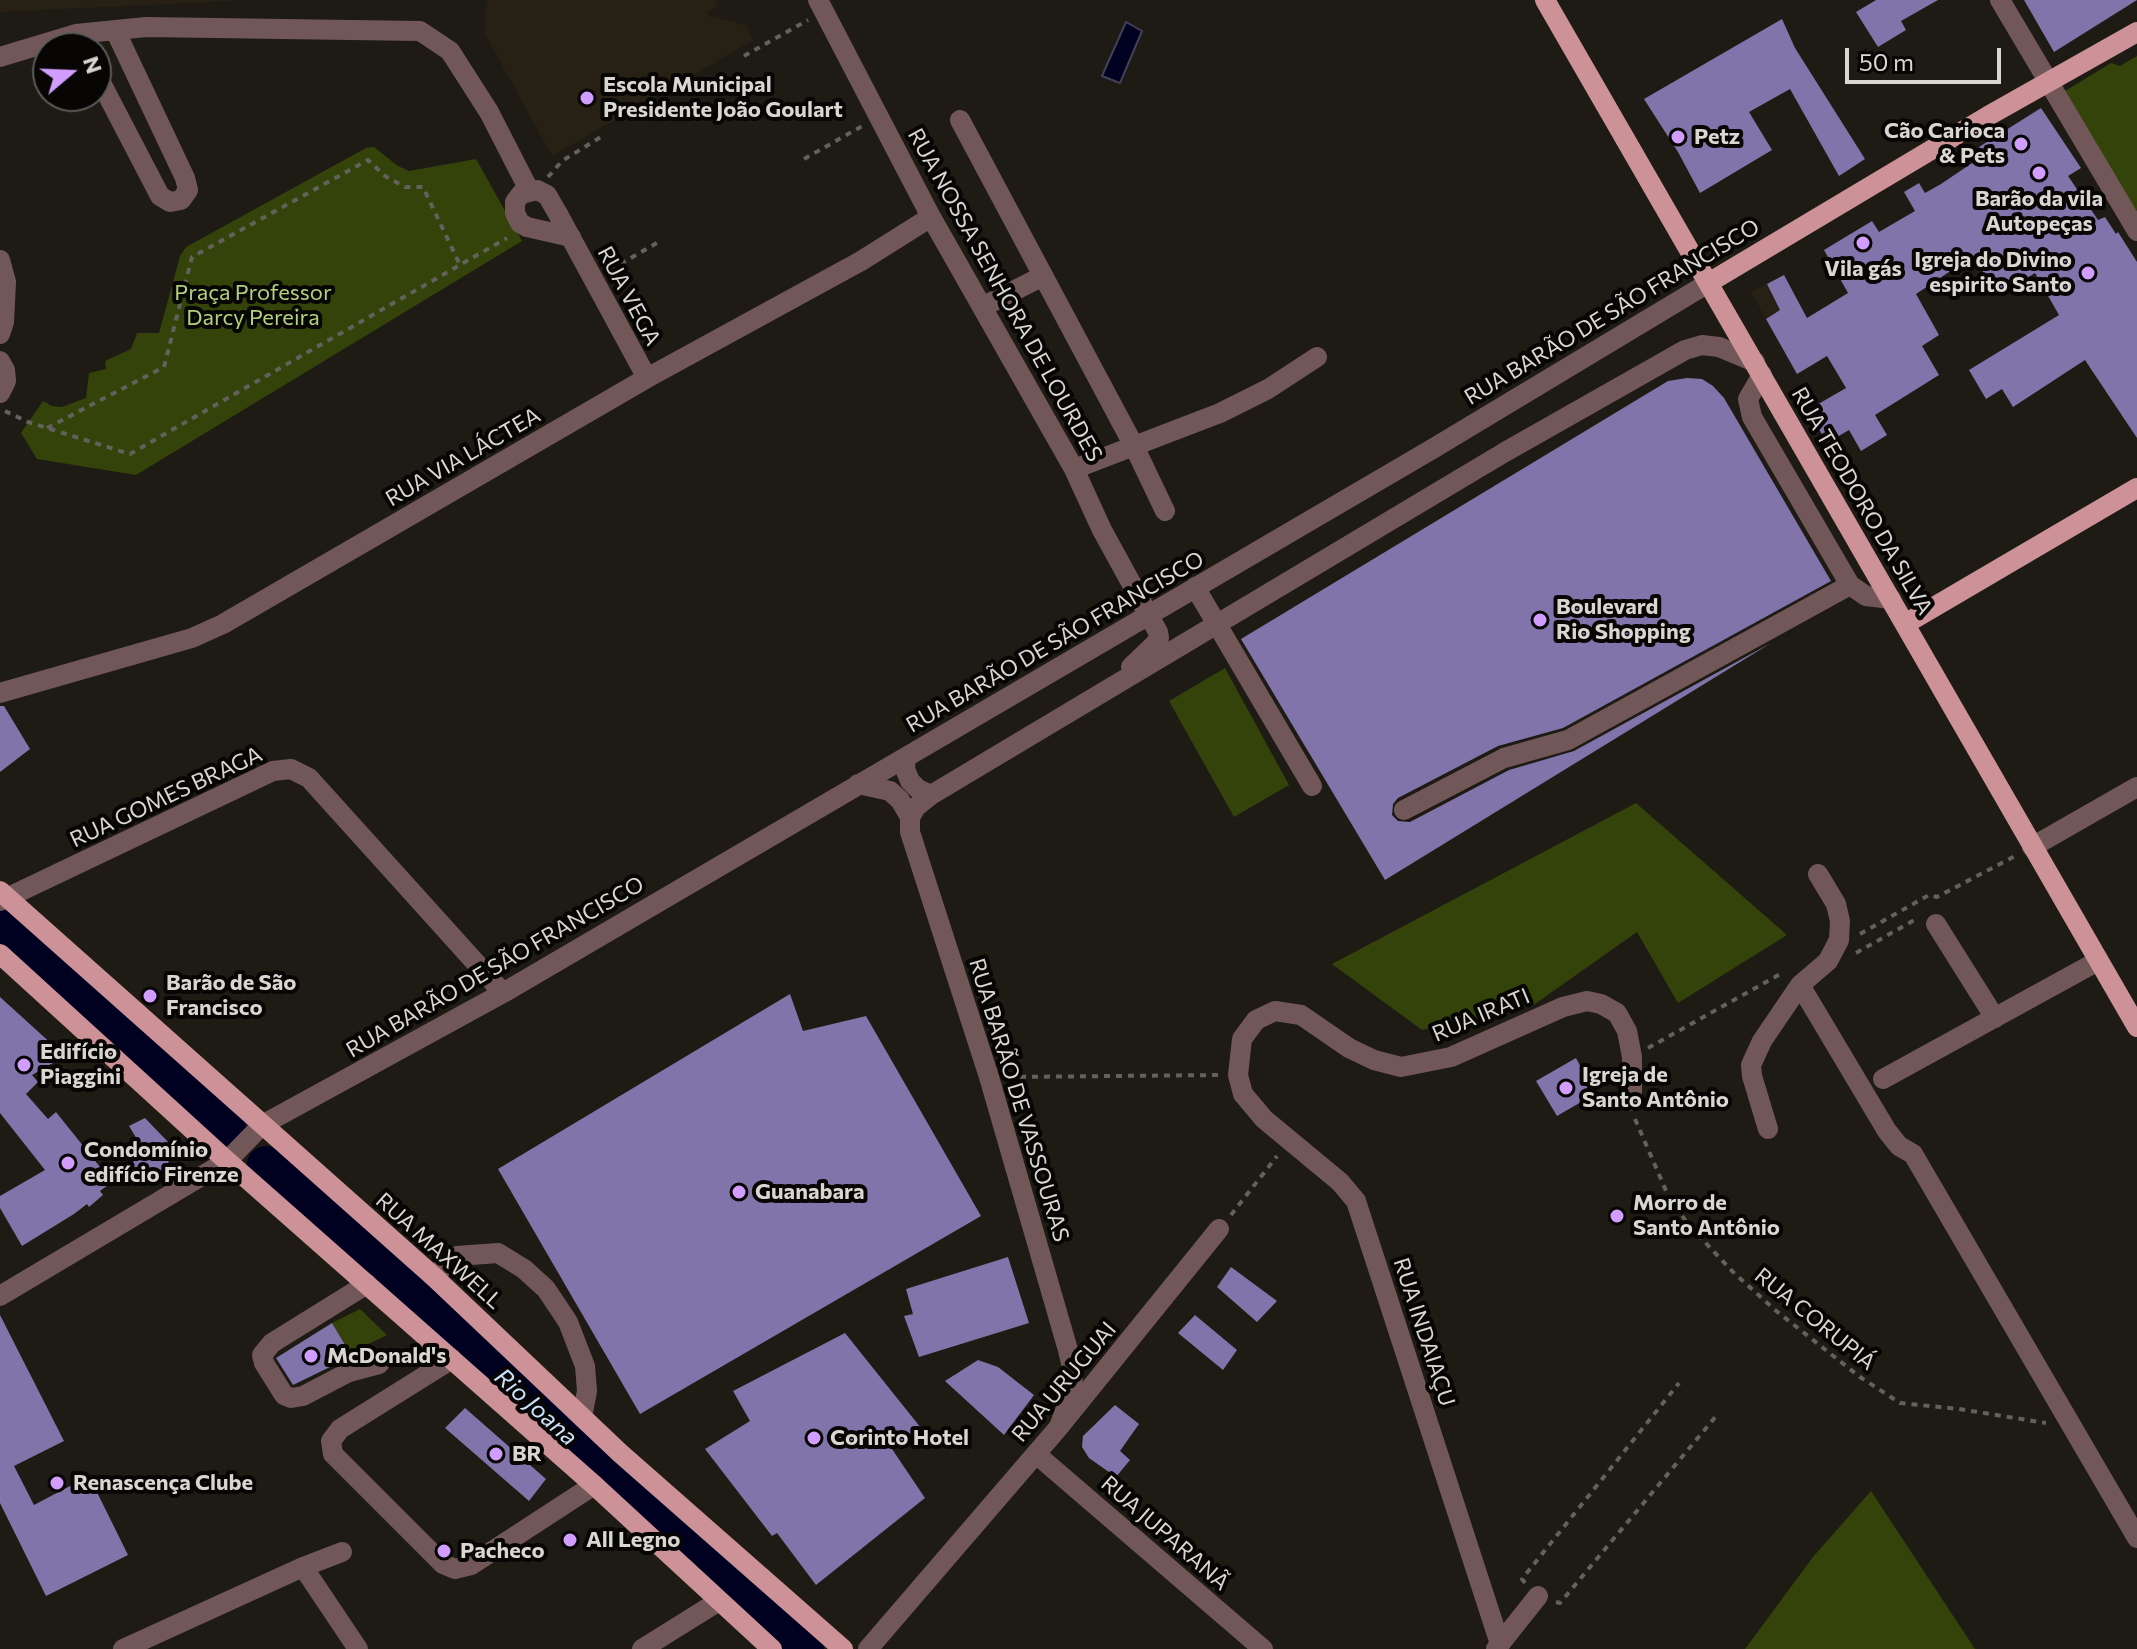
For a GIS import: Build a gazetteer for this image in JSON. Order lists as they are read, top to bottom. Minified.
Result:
{"streets":{"main road":["RUA BARÃO DE SÃO FRANCISCO","RUA TEODORO DA SILVA","RUA MAXWELL"],"street":["RUA NOSSA SENHORA DE LOURDES","RUA VEGA","RUA VIA LÁCTEA","RUA GOMES BRAGA","RUA IRATI","RUA BARÃO DE VASSOURAS","RUA INDAIAÇU","RUA URUGUAI","RUA JUPARANÃ"],"path":["RUA CORUPIÁ"]},"crossings":[["RUA NOSSA SENHORA DE LOURDES","RUA BARÃO DE SÃO FRANCISCO"],["RUA NOSSA SENHORA DE LOURDES","RUA VIA LÁCTEA"],["RUA VEGA","RUA VIA LÁCTEA"],["RUA BARÃO DE SÃO FRANCISCO","RUA TEODORO DA SILVA"],["RUA BARÃO DE SÃO FRANCISCO","RUA GOMES BRAGA"],["RUA BARÃO DE SÃO FRANCISCO","RUA MAXWELL"],["RUA GOMES BRAGA","RUA MAXWELL"],["RUA IRATI","RUA CORUPIÁ"],["RUA IRATI","RUA INDAIAÇU"],["RUA BARÃO DE VASSOURAS","RUA URUGUAI"],["RUA URUGUAI","RUA JUPARANÃ"]],"water":["Rio Joana"],"parks":["Praça Professor Darcy Pereira"],"places":["Escola Municipal Presidente João Goulart","Petz","Cão Carioca & Pets","Barão da vila Autopeças","Vila gás","Igreja do Divino espirito Santo","Boulevard Rio Shopping","Barão de São Francisco","Edifício Piaggini","Igreja de Santo Antônio","Condomínio edifício Firenze","Guanabara","Morro de Santo Antônio","McDonald's","Corinto Hotel","BR","Renascença Clube","All Legno","Pacheco"],"scale_bar":"50 m","north":"right"}
